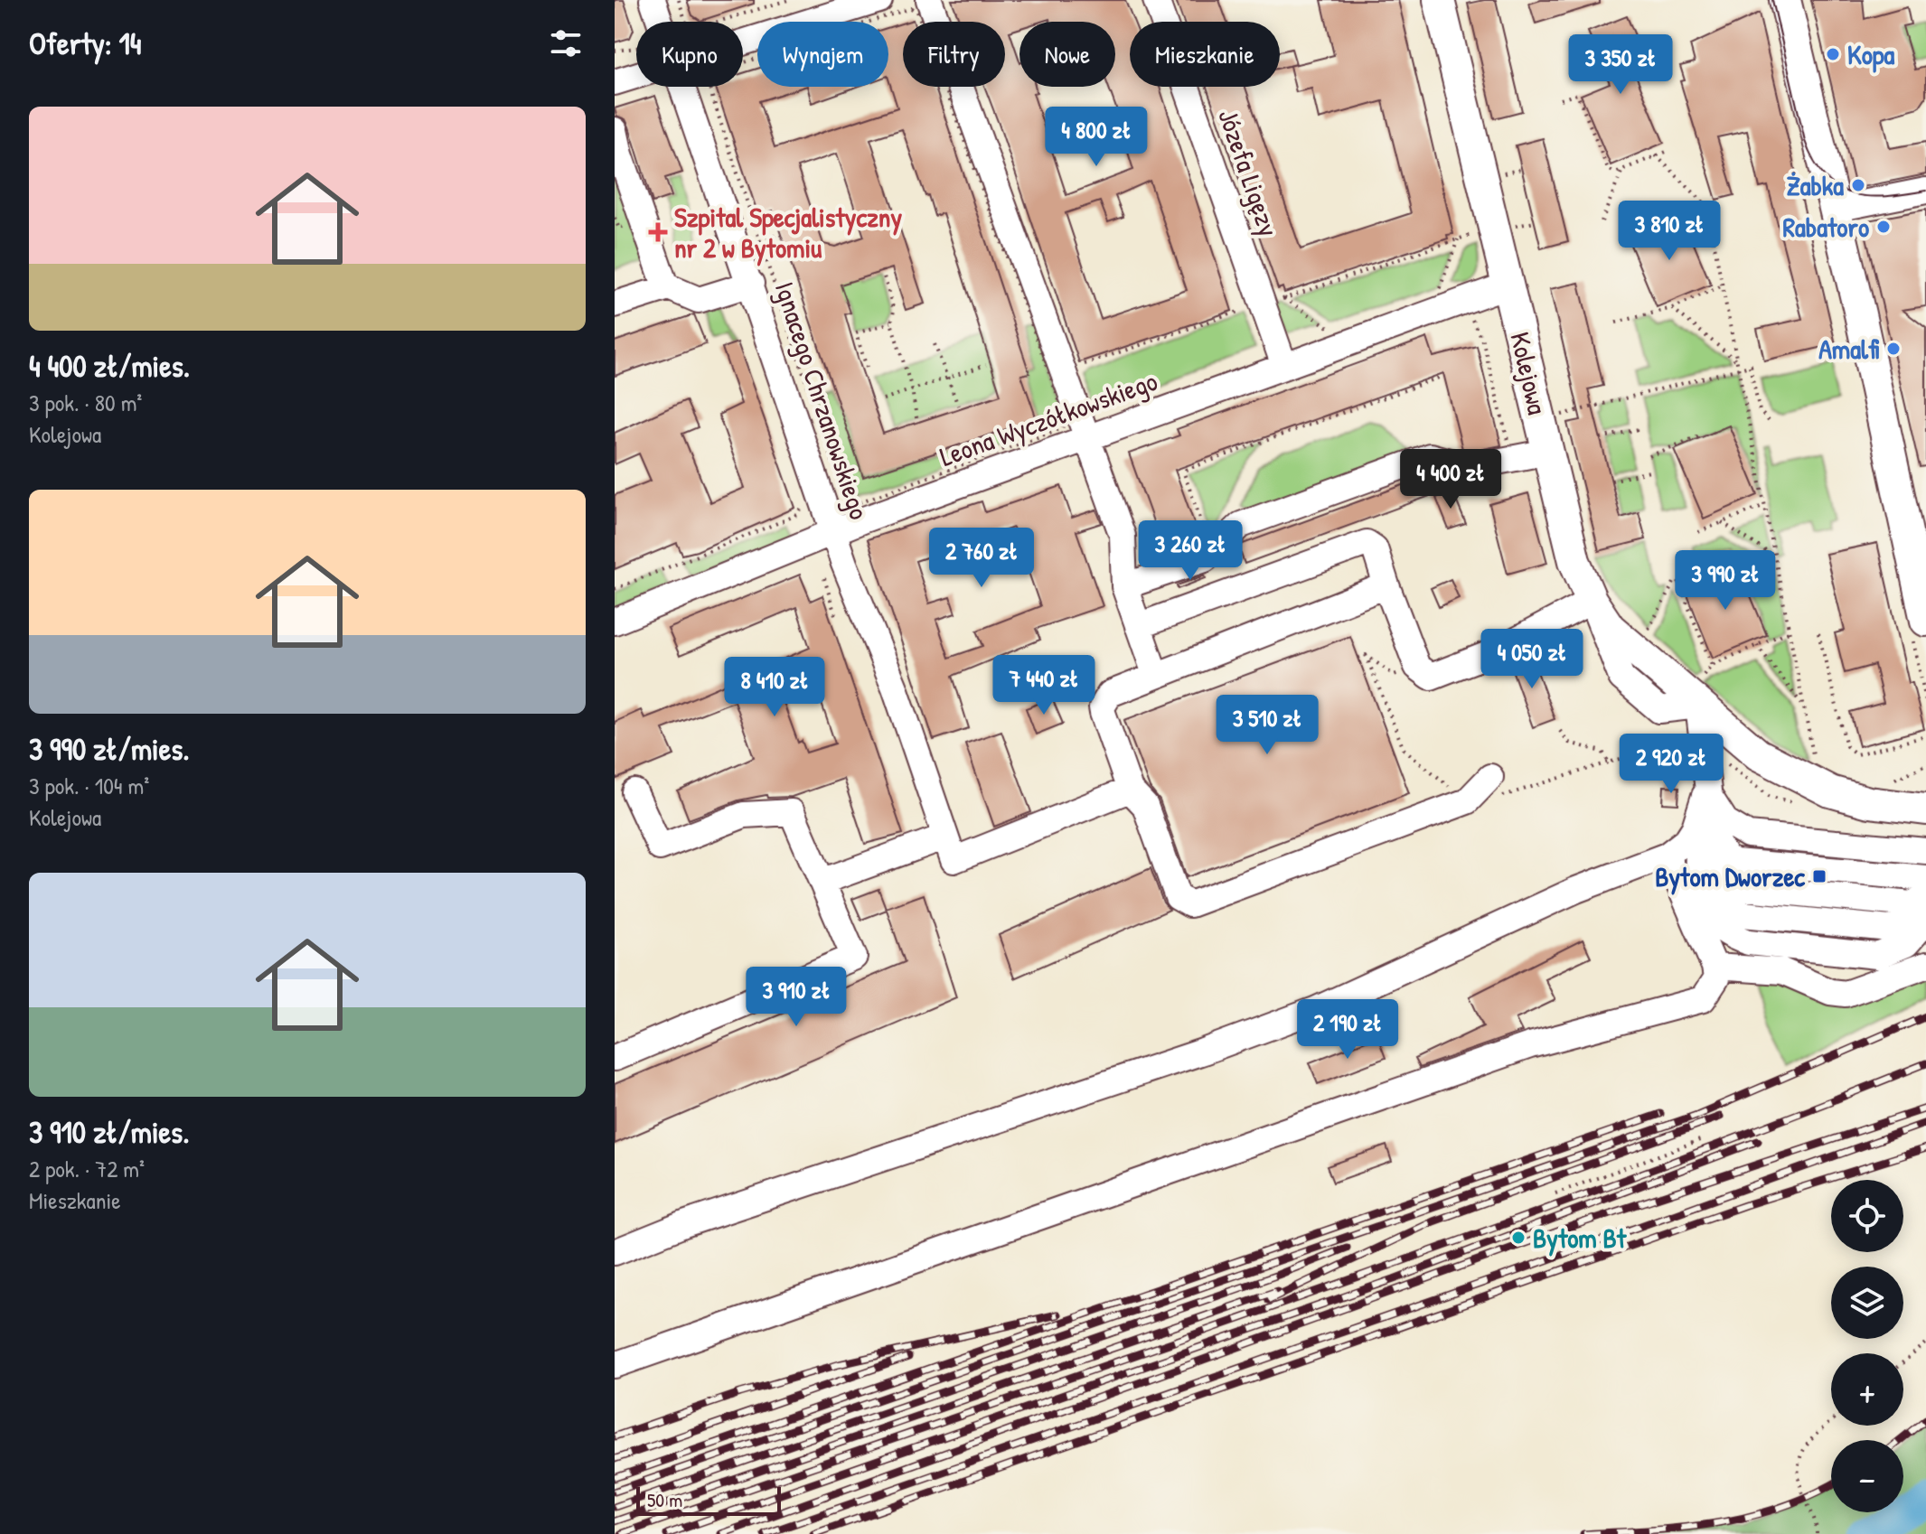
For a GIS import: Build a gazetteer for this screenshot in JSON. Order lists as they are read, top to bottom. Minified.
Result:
{"streets":{"main road":["Kolejowa"],"street":["Józefa Ligęzy","Ignacego Chrzanowskiego","Leona Wyczółkowskiego"]},"crossings":[["Józefa Ligęzy","Leona Wyczółkowskiego"],["Kolejowa","Leona Wyczółkowskiego"],["Ignacego Chrzanowskiego","Leona Wyczółkowskiego"]],"places":{"other":["Kopa","Żabka","Rabatoro","Amalfi","Bytom Bt"],"health":["Szpital Specjalistyczny nr 2 w Bytomiu"],"transit":["Bytom Dworzec"]},"scale_bar":"50 m","page":{"heading":"Oferty: 14","chip":["Kupno","Wynajem","Filtry","Nowe","Mieszkanie"],"price":["3 350 zł","4 800 zł","3 810 zł","4 400 zł","3 260 zł","2 760 zł","3 990 zł","4 050 zł","7 440 zł","8 410 zł","3 510 zł","2 920 zł","3 910 zł","2 190 zł"],"list":[{"name":"4 400 zł/mies.","note":"3 pok. · 80 m² · Kolejowa"},{"name":"3 990 zł/mies.","note":"3 pok. · 104 m² · Kolejowa"},{"name":"3 910 zł/mies.","note":"2 pok. · 72 m² · Mieszkanie"}],"map_buttons":["+","−"],"scale":"50 m"}}
